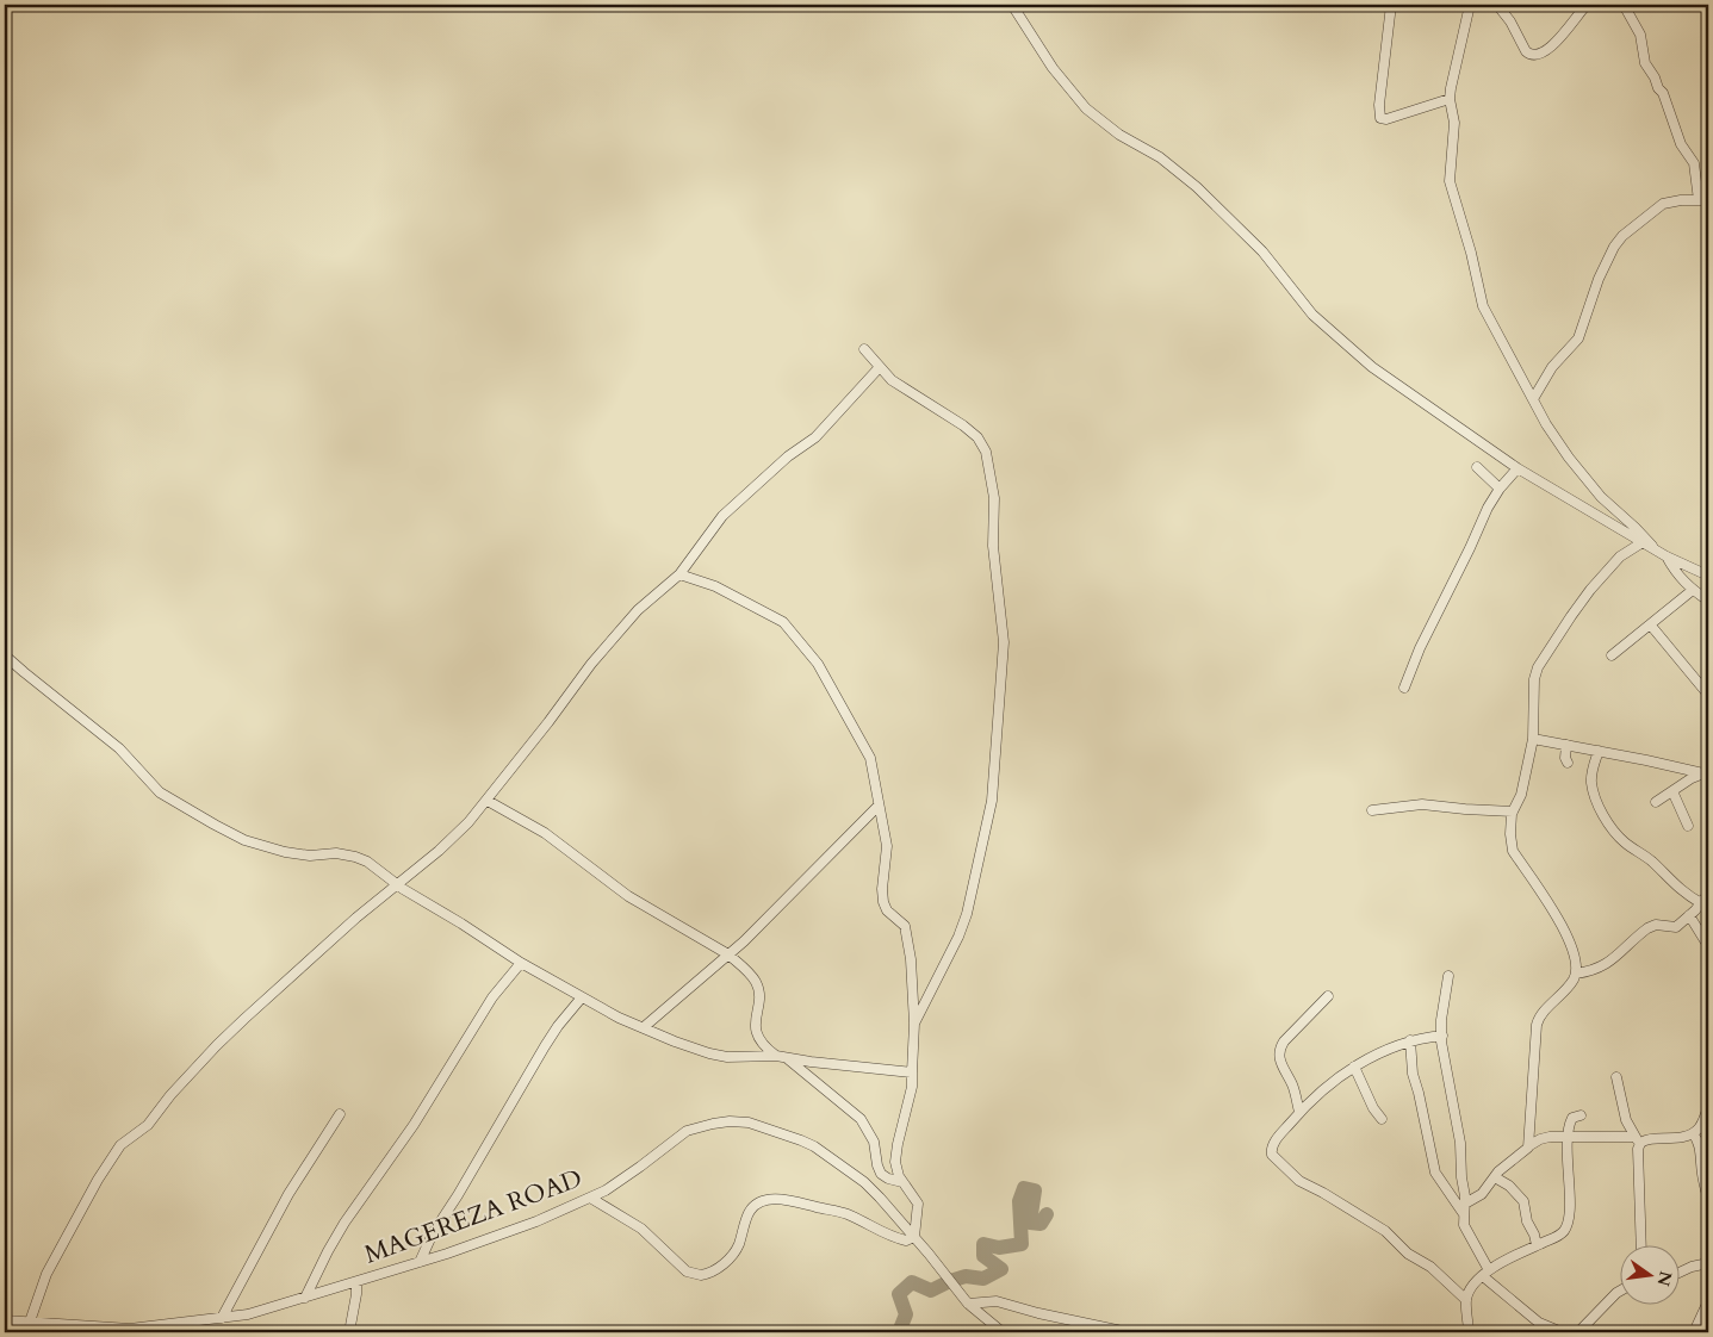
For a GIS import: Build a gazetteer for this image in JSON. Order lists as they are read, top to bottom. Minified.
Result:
{"streets":{"street":["MAGEREZA ROAD"]},"north":"right"}
